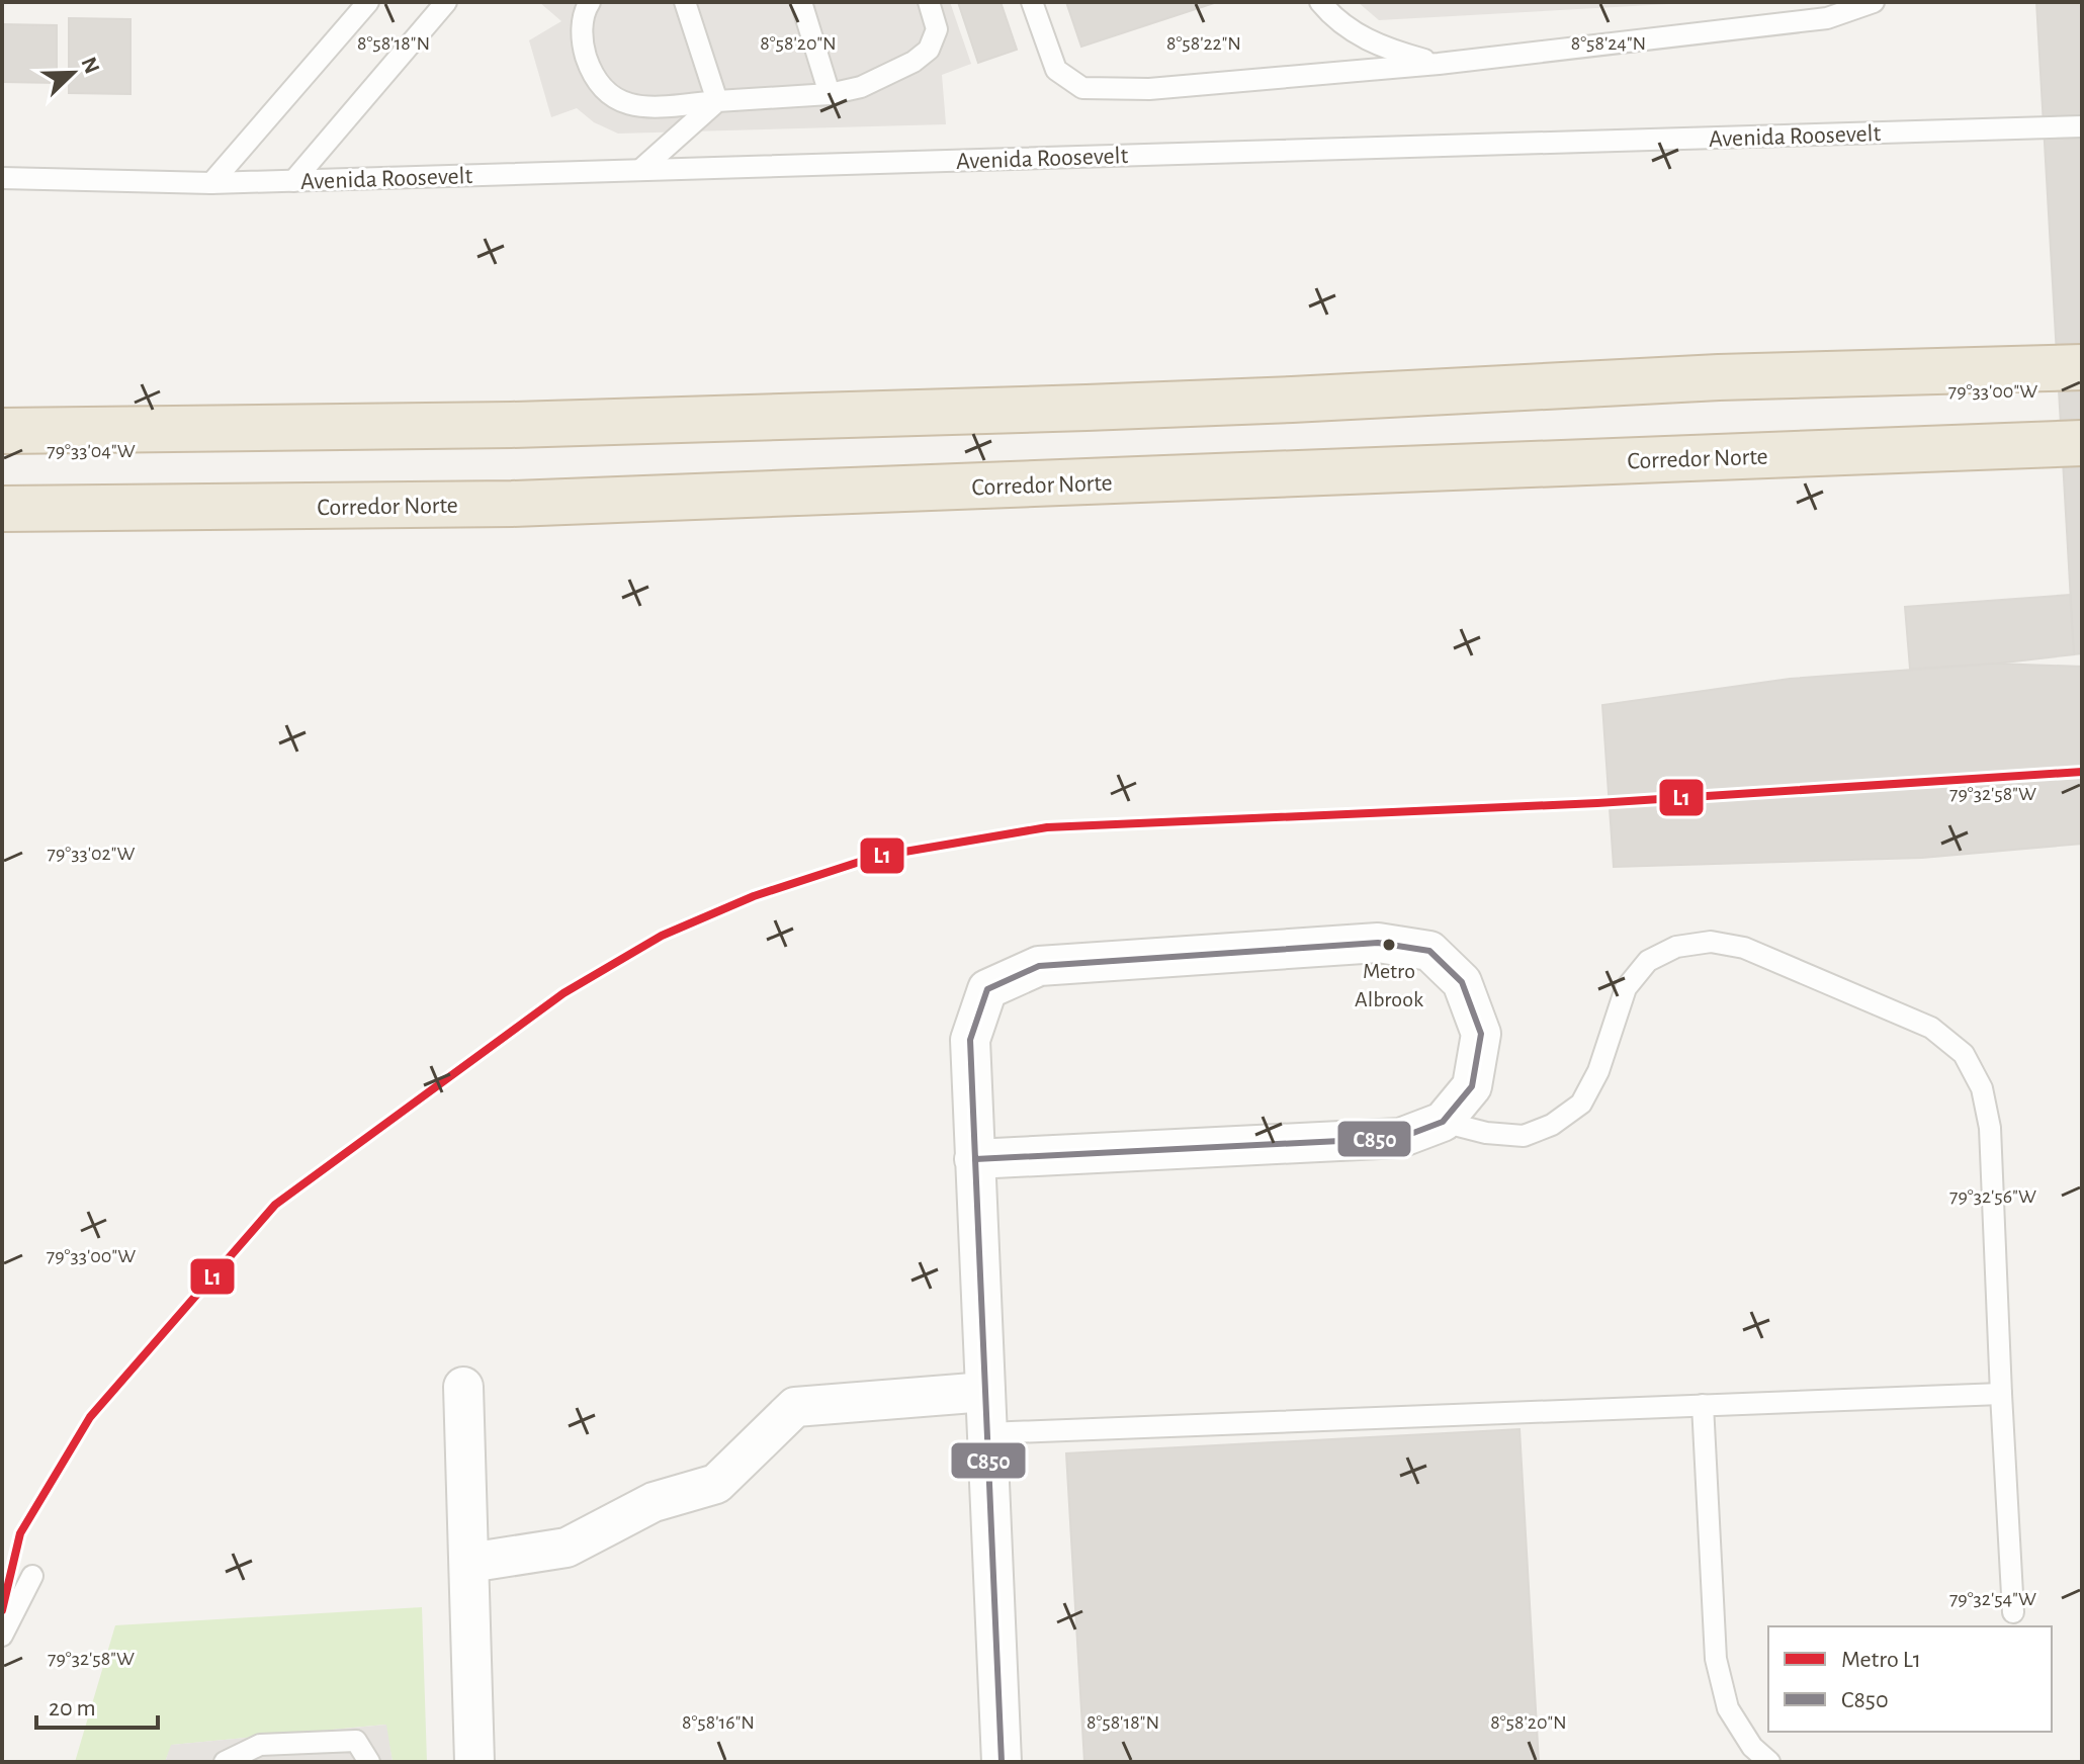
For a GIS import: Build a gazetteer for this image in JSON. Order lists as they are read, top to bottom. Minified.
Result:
{"streets":{"highway":["Corredor Norte"],"lane":["Avenida Roosevelt"]},"places":["Metro Albrook"],"lines":["metro line L1","transit line C850"],"legend":["Metro L1","C850"],"scale_bar":"20 m","north":"top right","coordinates":["8°58'18\"N","8°58'20\"N","8°58'22\"N","8°58'24\"N","79°33'00\"W","79°33'04\"W","79°32'58\"W","79°33'02\"W","79°32'56\"W","79°32'54\"W","8°58'16\"N"]}
